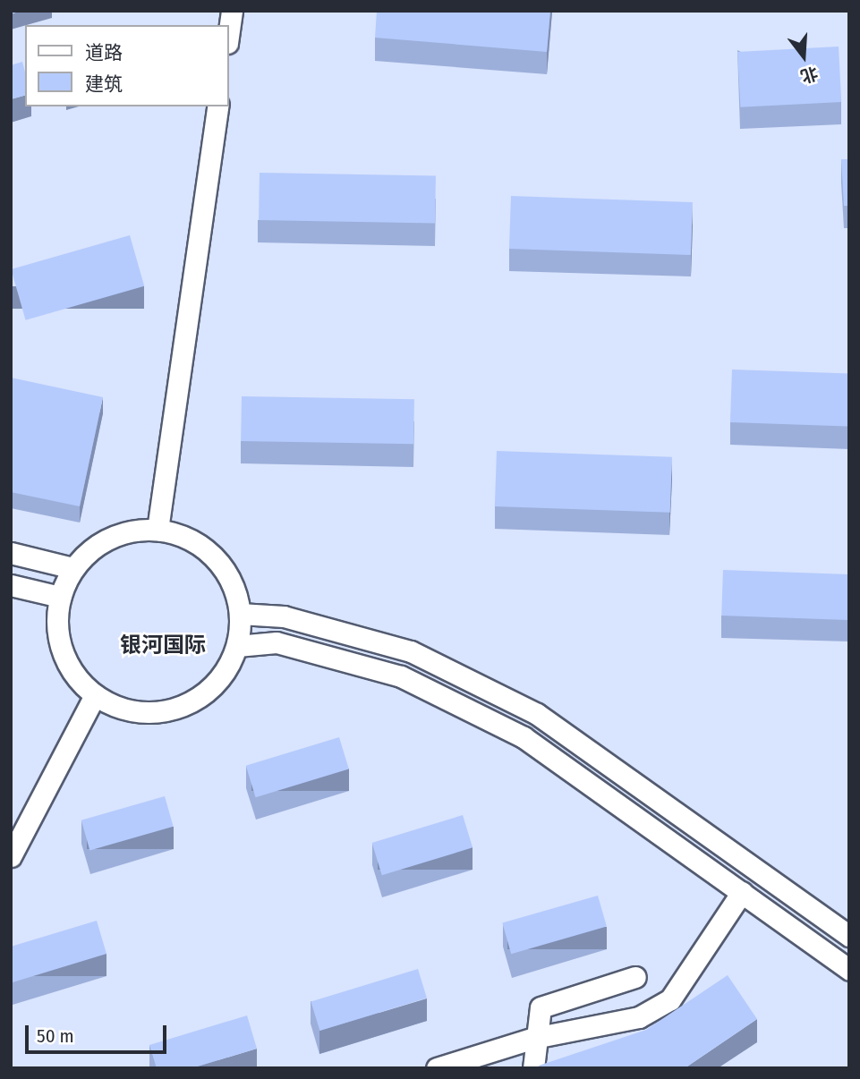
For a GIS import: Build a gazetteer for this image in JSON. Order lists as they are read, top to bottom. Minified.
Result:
{"districts":["银河国际"],"legend":["道路","建筑"],"scale_bar":"50 m","north":"bottom"}
